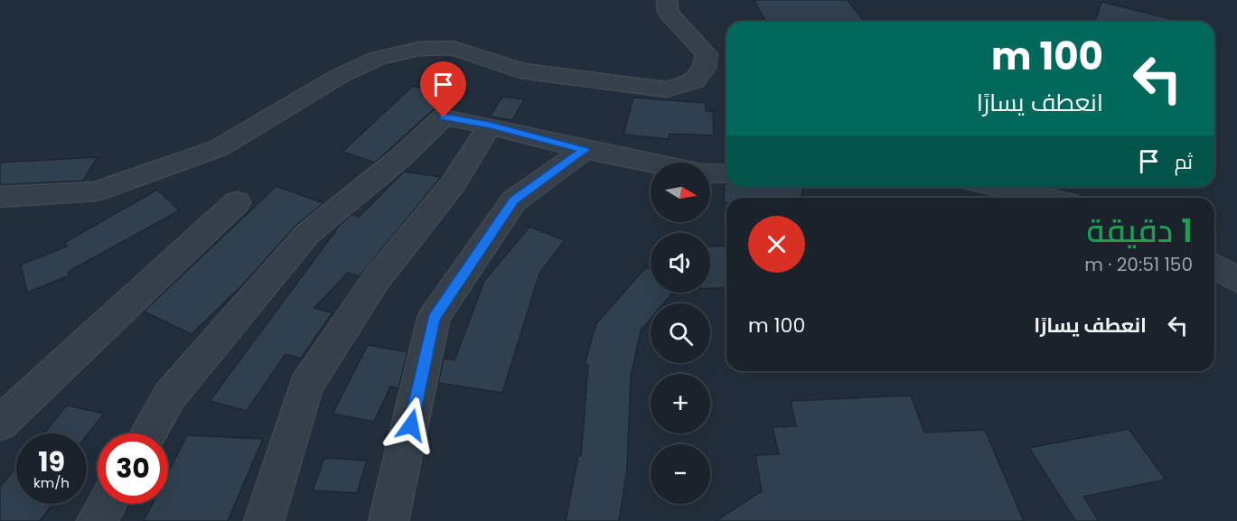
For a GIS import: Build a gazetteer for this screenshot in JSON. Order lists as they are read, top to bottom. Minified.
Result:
{"north":"right","page":{"turn":["100 m","انعطف يسارًا"],"then":"ثم","map_buttons":["+","−"],"heading":["1 دقيقة","150 m · 20:51"],"list":[{"name":"انعطف يسارًا","value":"100 m"}],"speed":"19 km/h","limit":"30"}}
